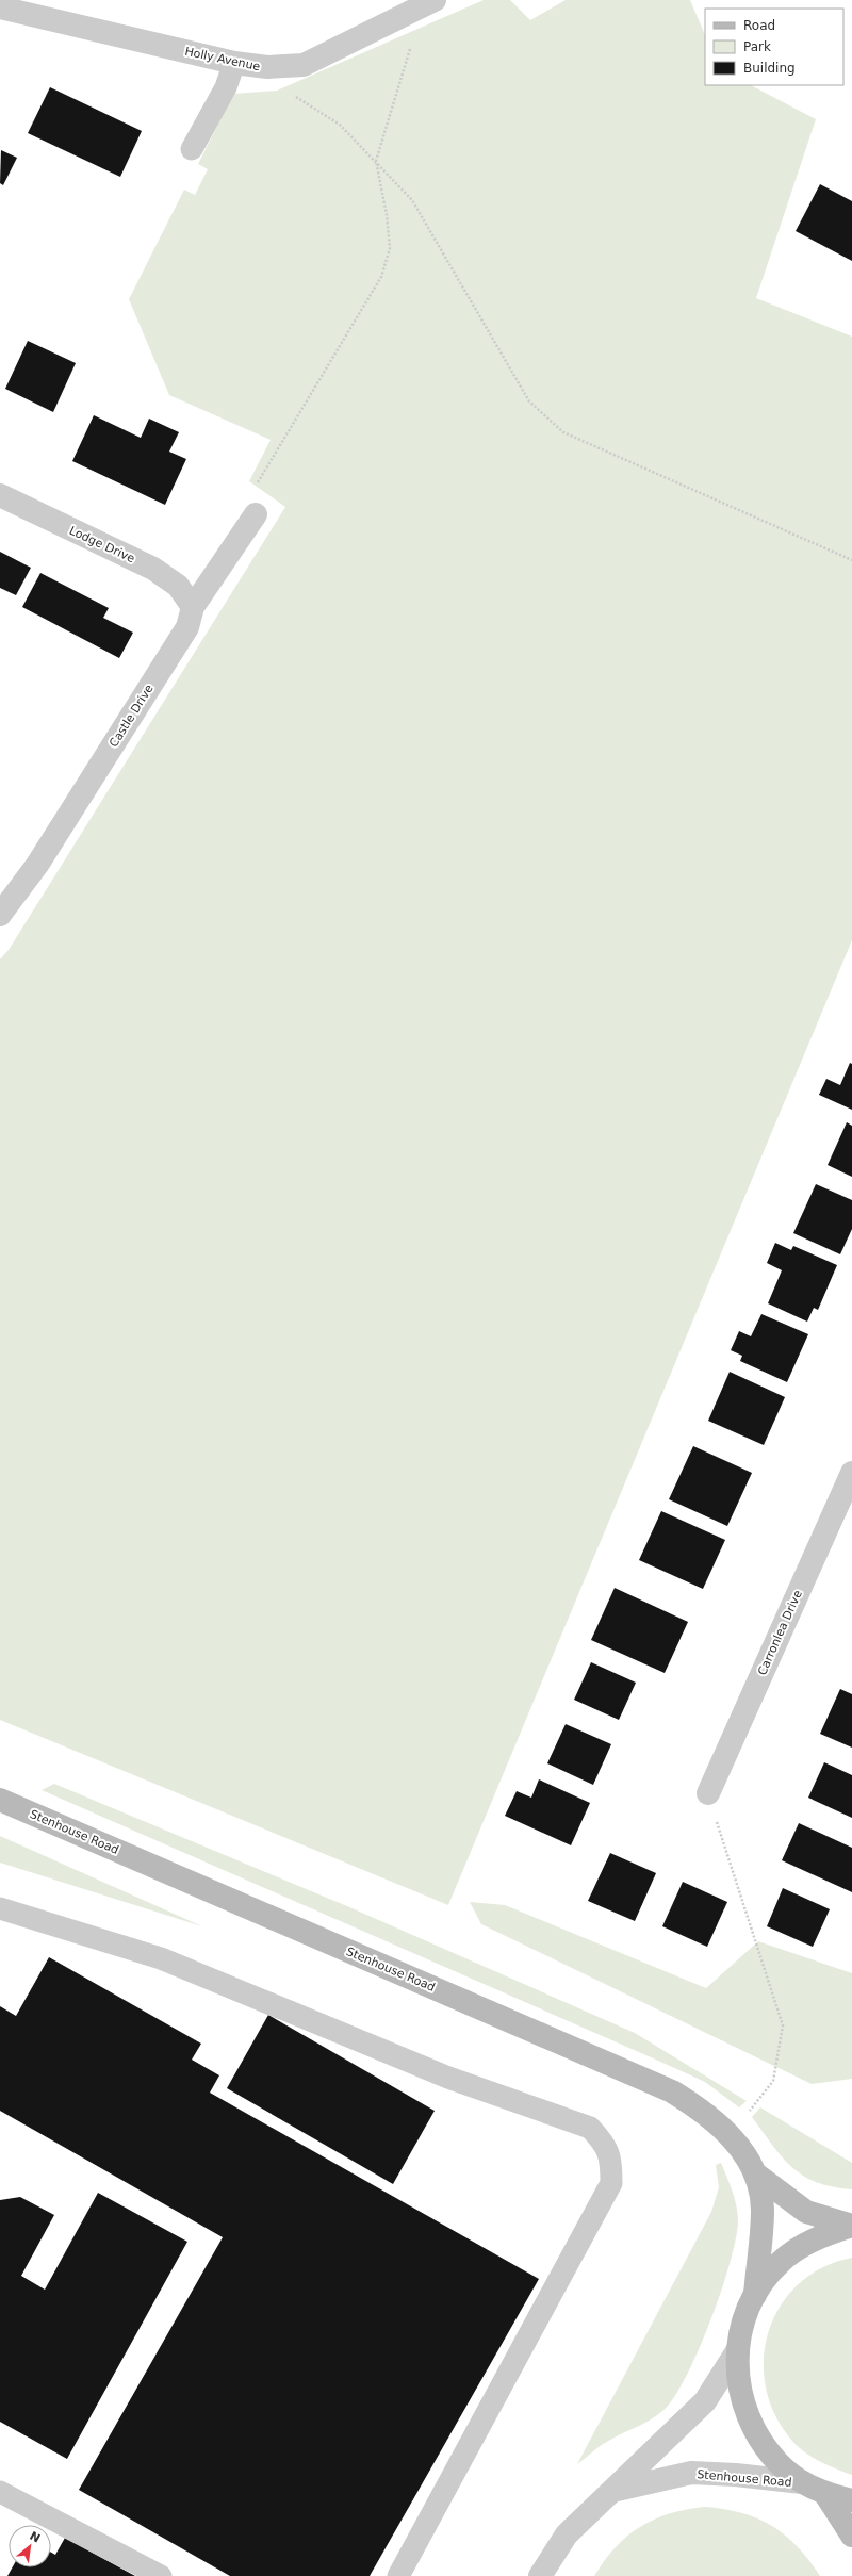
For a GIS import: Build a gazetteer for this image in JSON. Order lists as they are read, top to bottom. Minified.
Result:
{"streets":{"street":["Holly Avenue","Lodge Drive","Castle Drive","Carronlea Drive","Stenhouse Road"]},"crossings":[["Lodge Drive","Castle Drive"]],"legend":["Road","Park","Building"],"north":"top right"}
